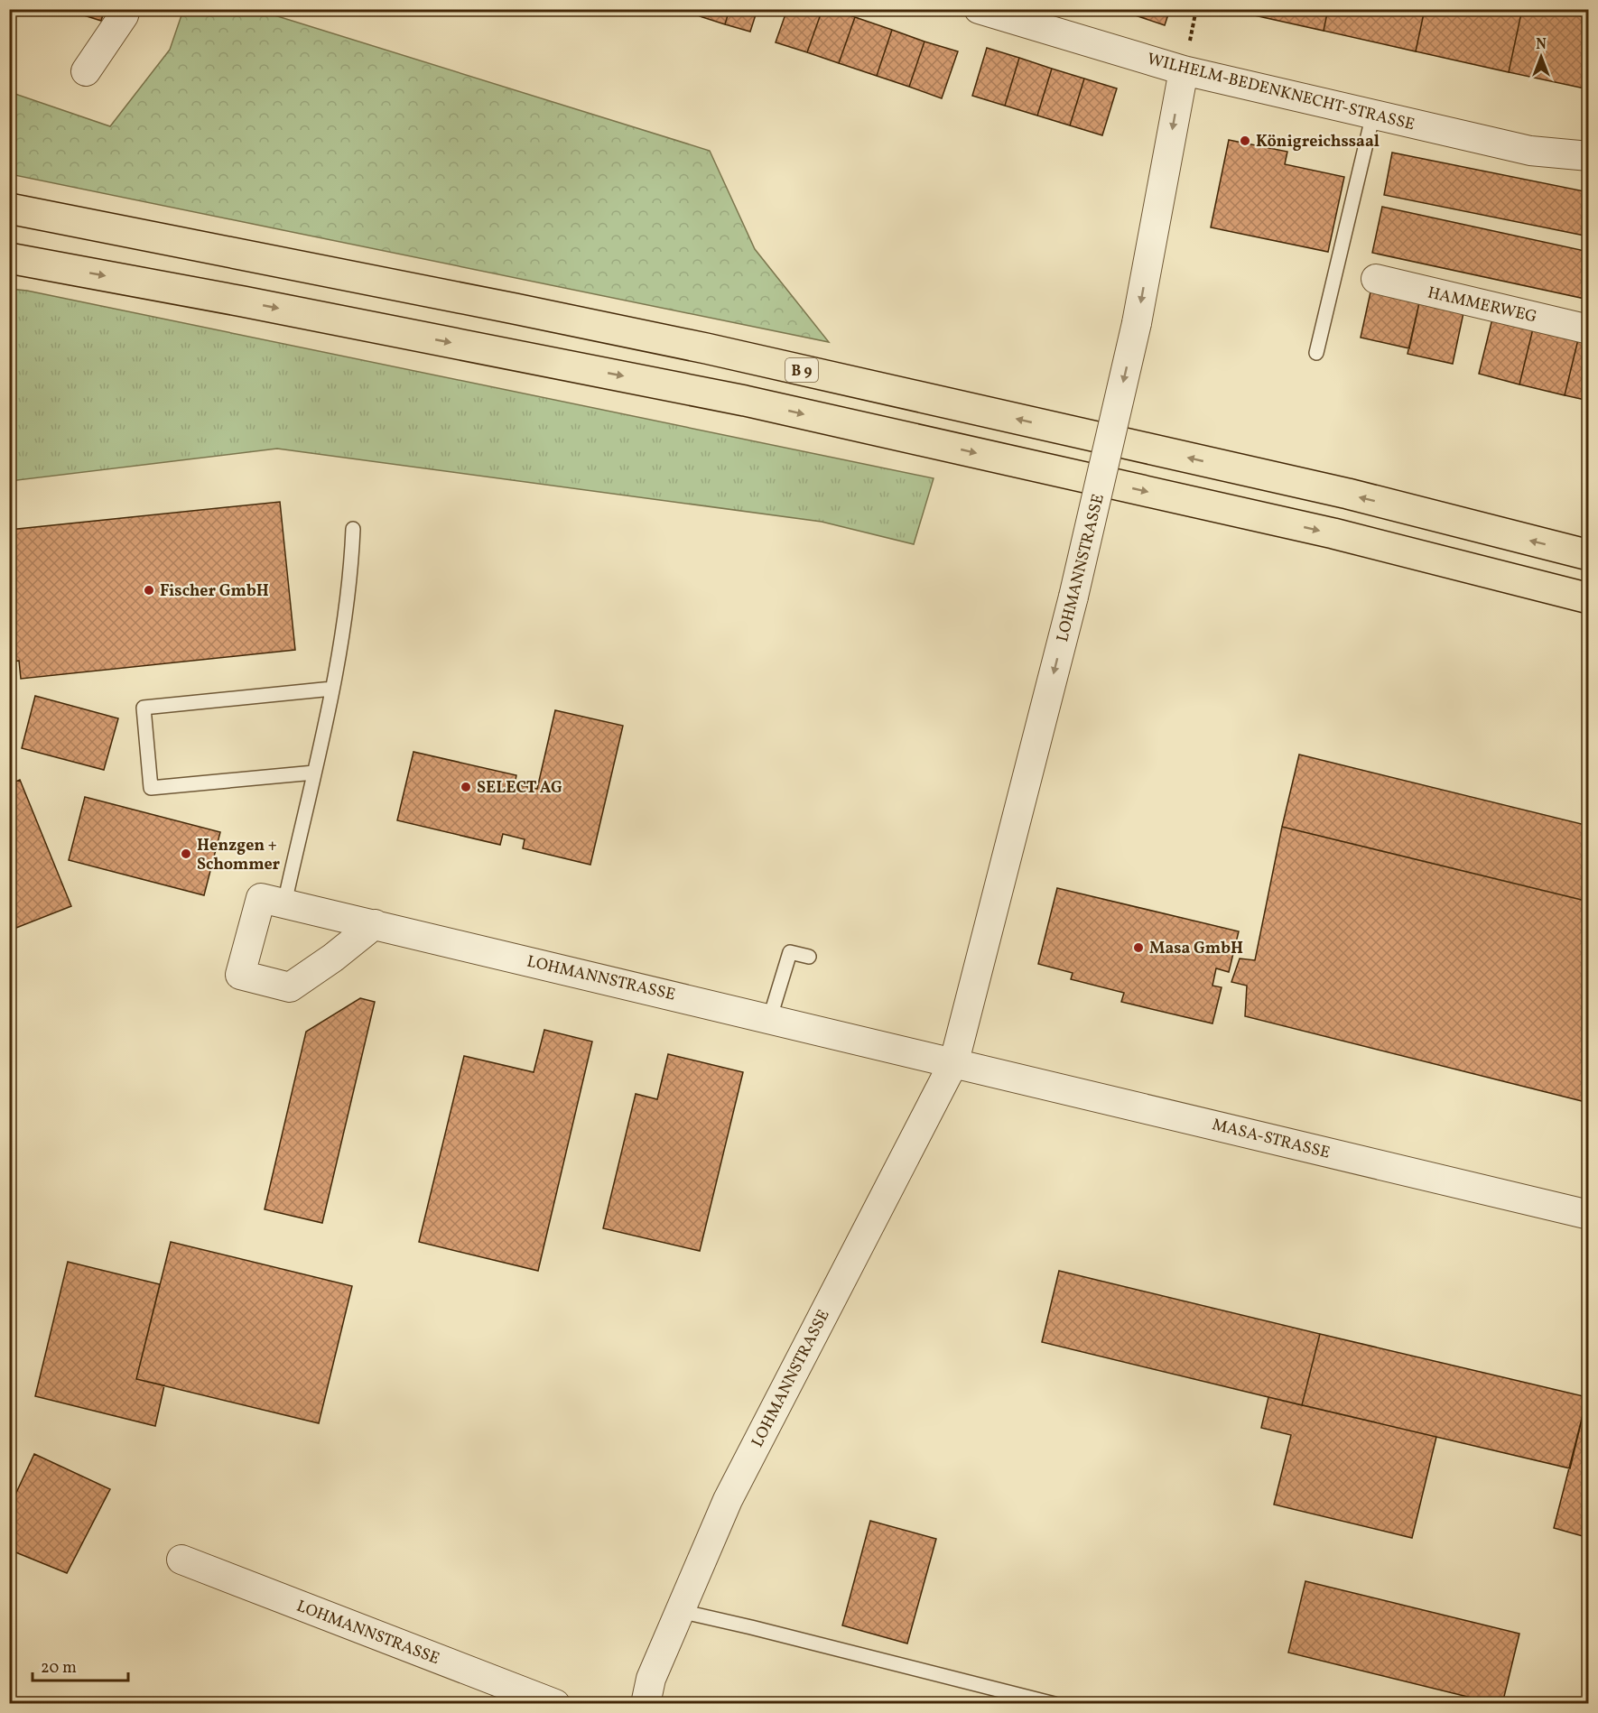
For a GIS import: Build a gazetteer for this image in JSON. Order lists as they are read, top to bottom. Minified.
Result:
{"streets":{"highway":["B 9"],"street":["WILHELM-BEDENKNECHT-STRASSE","HAMMERWEG","LOHMANNSTRASSE","MASA-STRASSE"]},"crossings":[["WILHELM-BEDENKNECHT-STRASSE","LOHMANNSTRASSE"],["LOHMANNSTRASSE","MASA-STRASSE"]],"places":["Königreichssaal","Fischer GmbH","SELECT AG","Henzgen + Schommer","Masa GmbH"],"scale_bar":"20 m","north":"top"}
